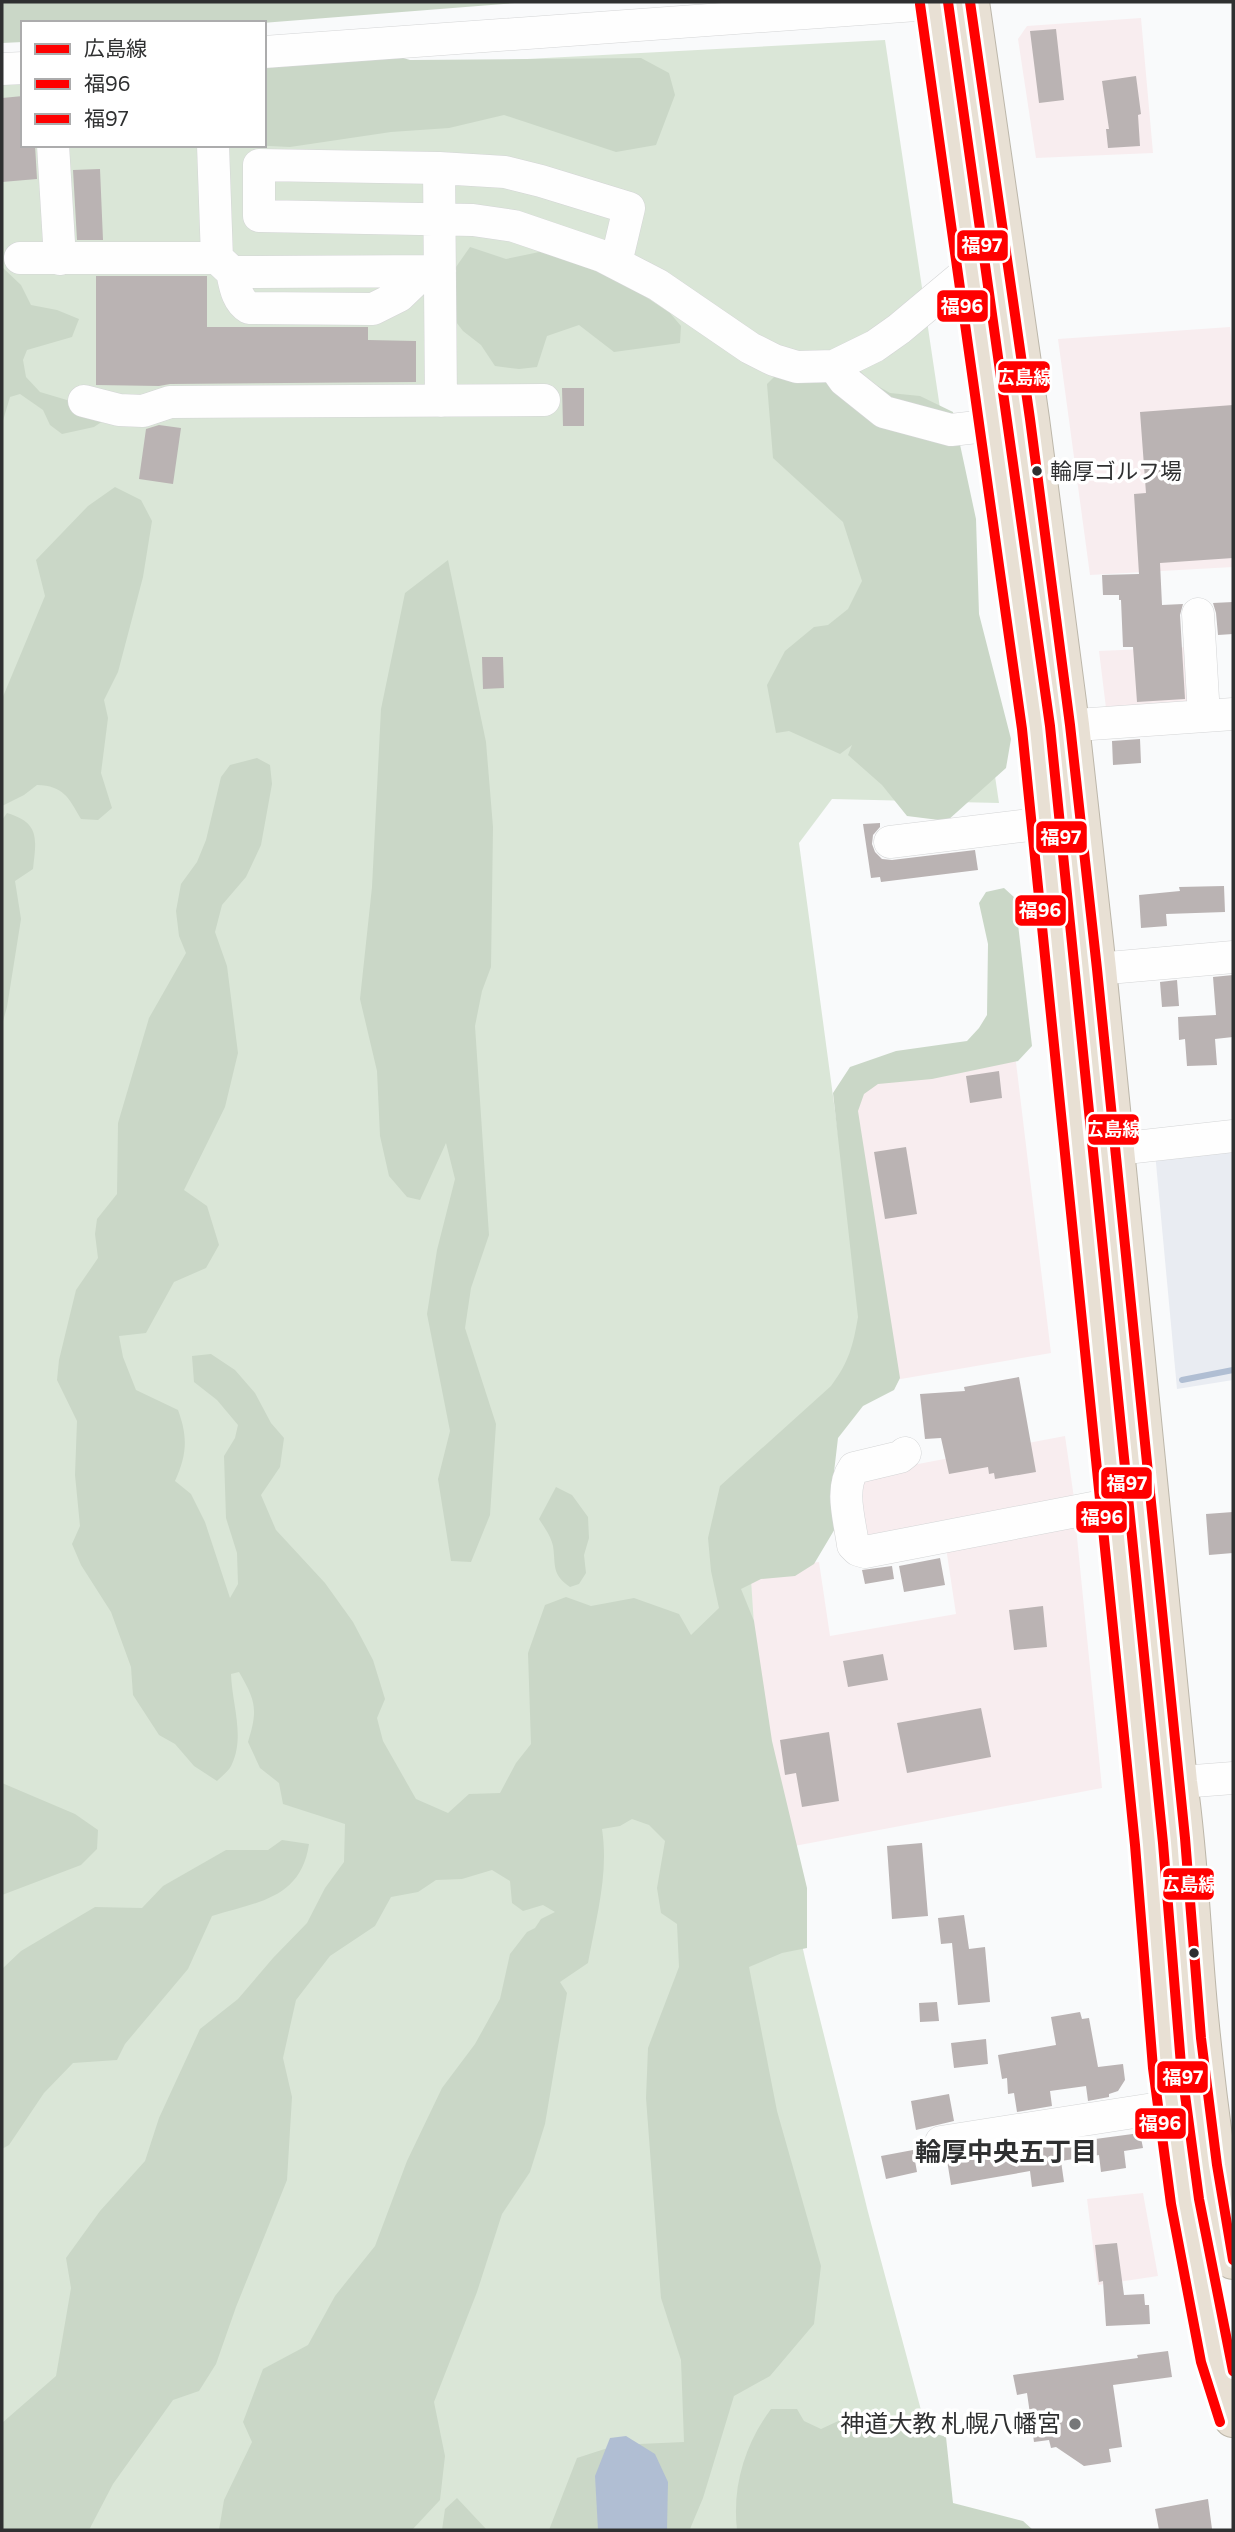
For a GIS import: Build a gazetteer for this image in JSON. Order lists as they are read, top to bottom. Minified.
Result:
{"districts":["輪厚中央五丁目"],"places":["輪厚ゴルフ場","神道大教 札幌八幡宮"],"lines":["transit line 広島線","transit line 福97","transit line 福96"],"legend":["広島線","福96","福97"]}
